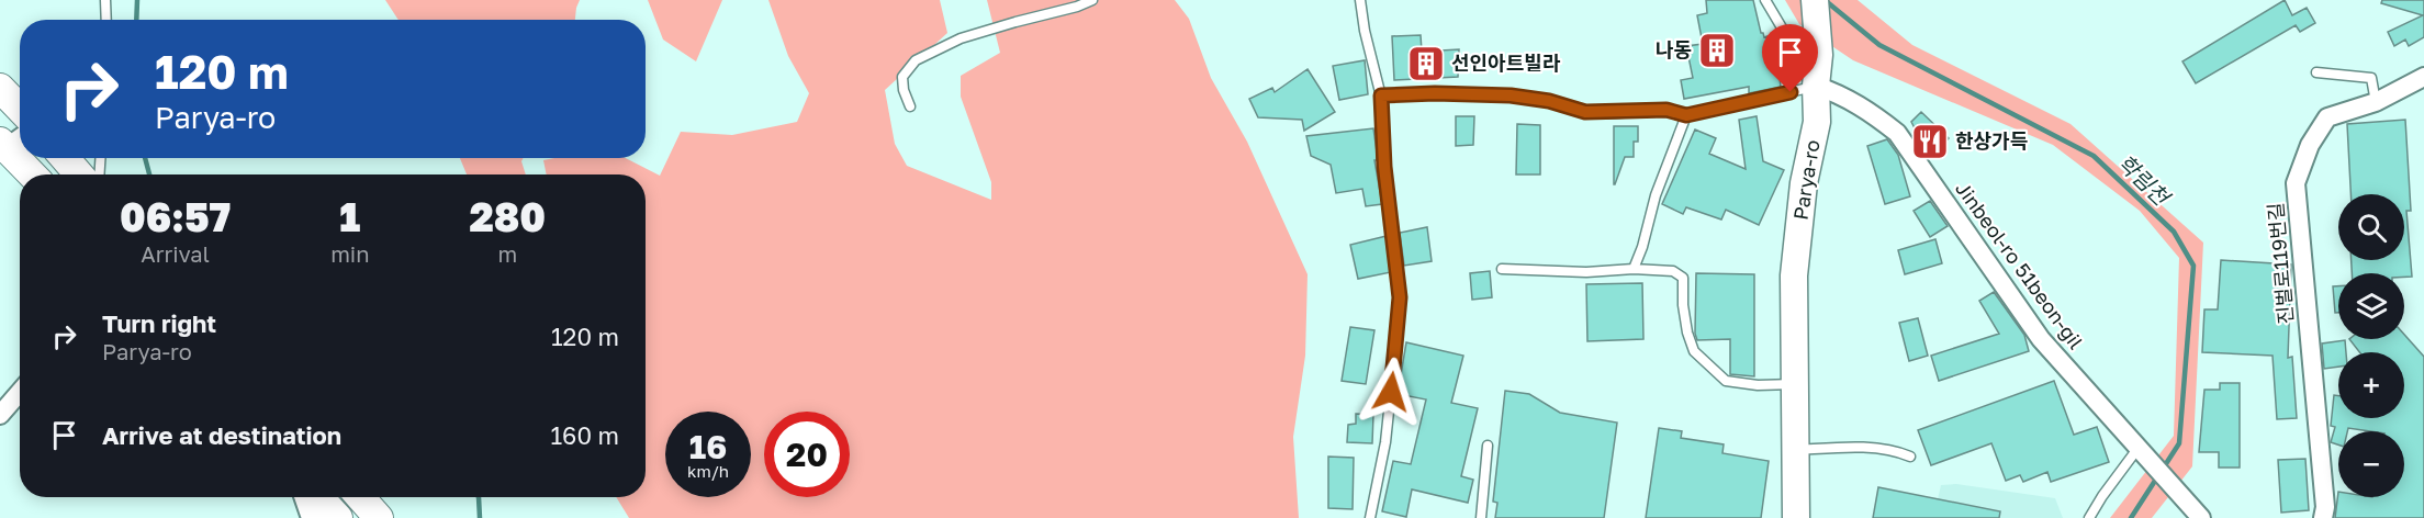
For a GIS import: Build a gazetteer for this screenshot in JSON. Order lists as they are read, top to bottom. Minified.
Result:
{"streets":{"street":["Parya-ro","진벌로119번길","Jinbeol-ro 51beon-gil"]},"crossings":[["Parya-ro","Jinbeol-ro 51beon-gil"]],"water":["학림천"],"places":{"building":["나동","선인아트빌라"],"restaurant":["한상가득"]},"page":{"turn":["120 m","Parya-ro"],"eta":["06:57","Arrival","1","min","280","m"],"map_buttons":["+","−"],"list":[{"name":"Turn right","note":"Parya-ro","value":"120 m"},{"name":"Arrive at destination","value":"160 m"}],"speed":"16 km/h","limit":"20"}}
